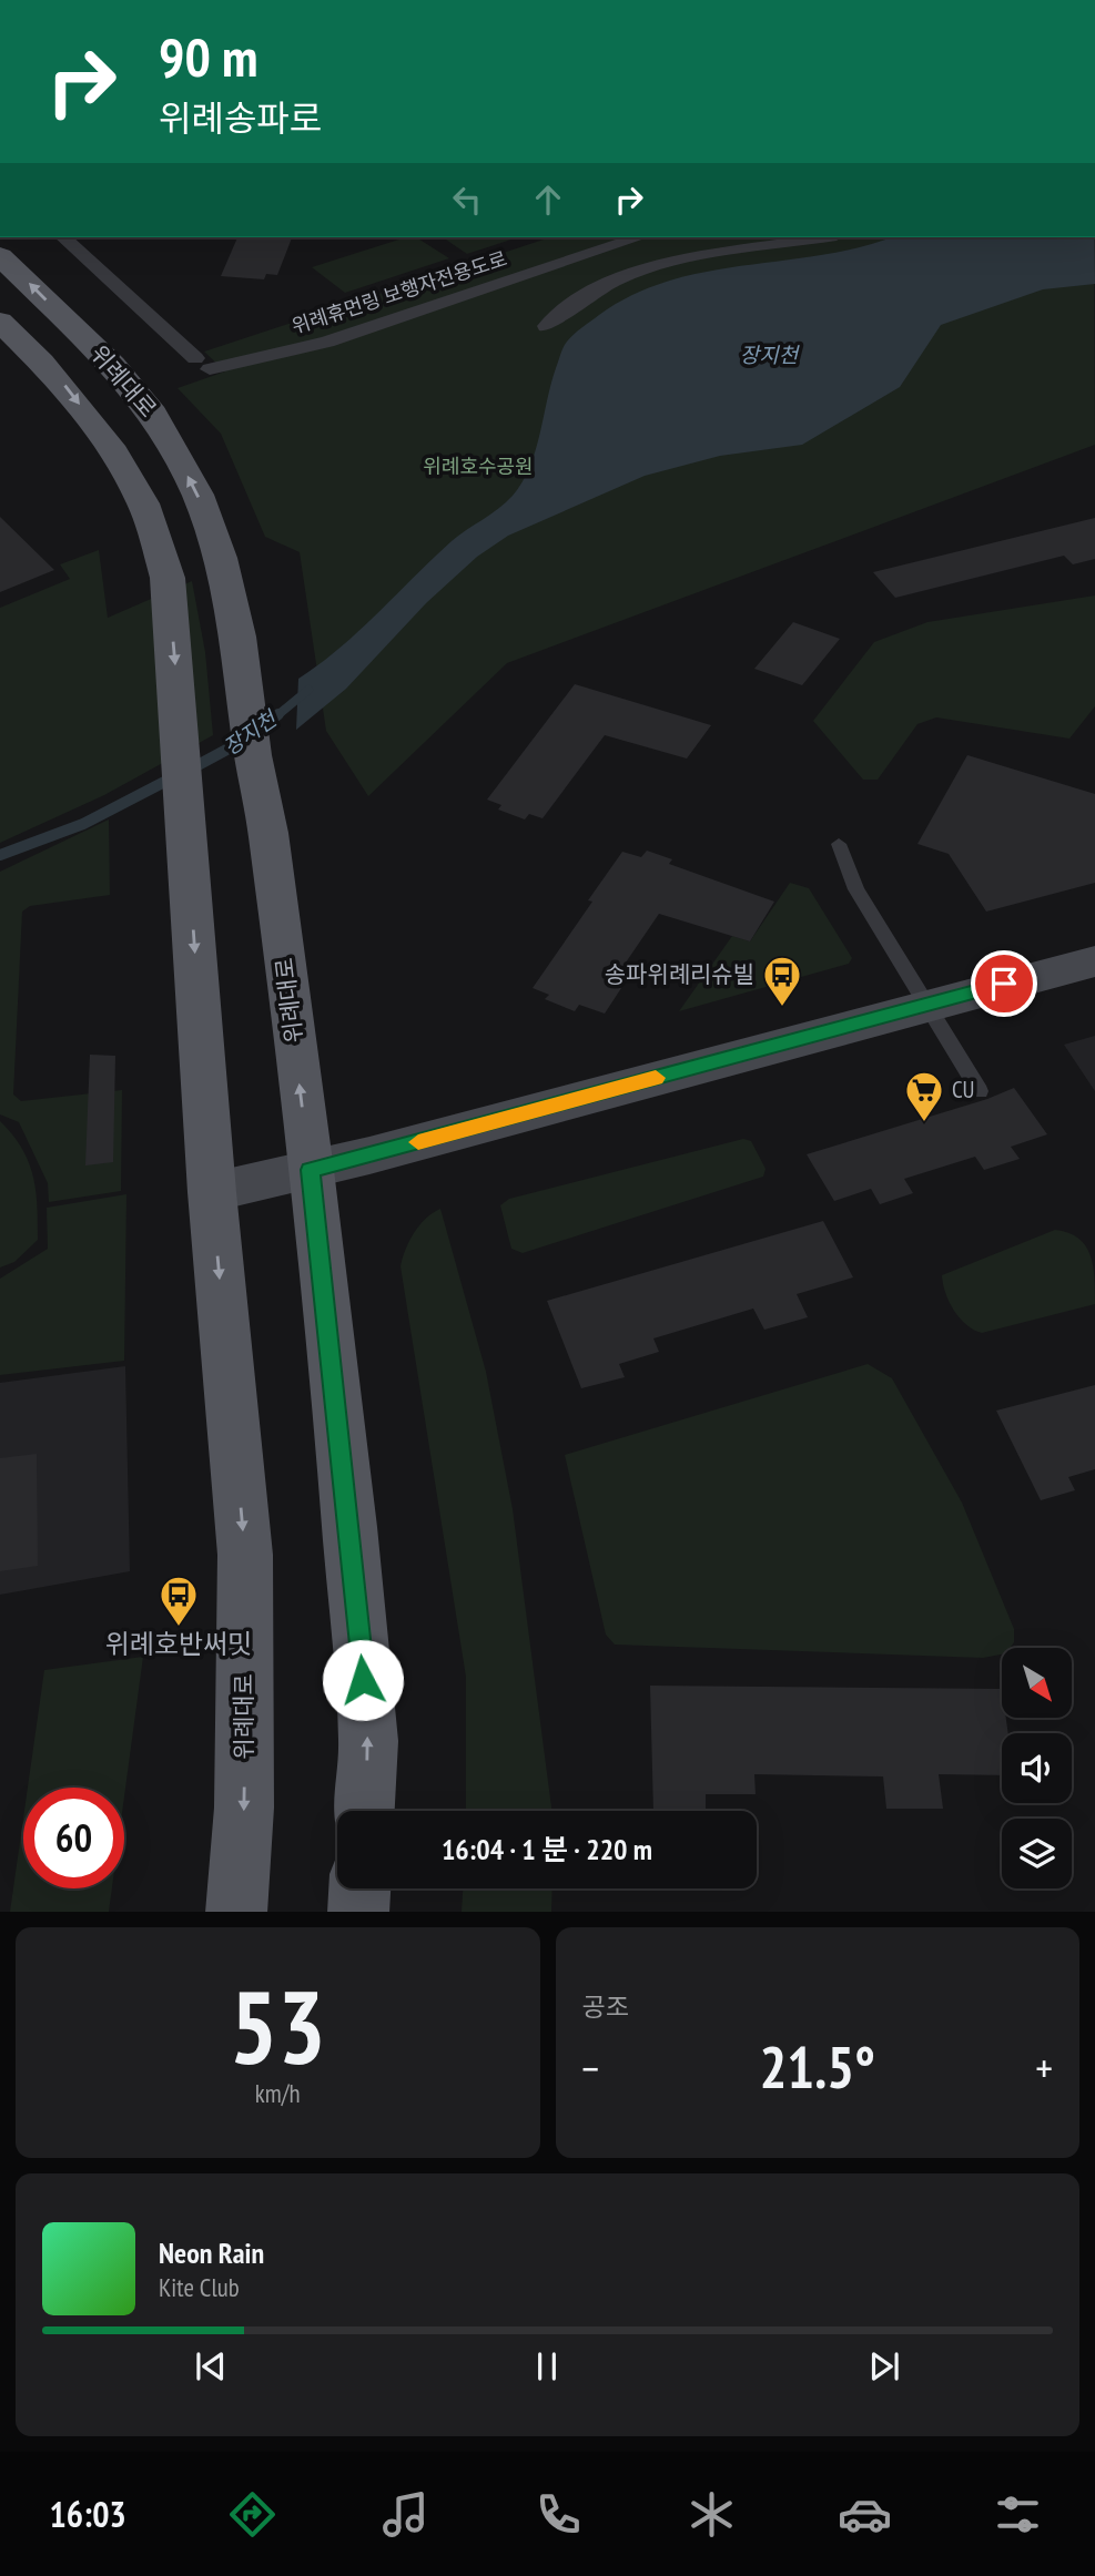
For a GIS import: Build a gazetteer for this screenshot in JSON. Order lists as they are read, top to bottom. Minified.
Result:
{"streets":{"main road":["위례대로"],"street":["위례휴먼링 보행자전용도로"]},"water":["장지천"],"parks":["위례호수공원"],"places":{"bus stop":["송파위례리슈빌","위례호반써밋"],"supermarket":["CU"]},"north":"bottom right","page":{"turn":["90 m","위례송파로"],"limit":"60","trip":"16:04 · 1 분 · 220 m","tile":[["53","km/h"],"공조"],"heat":["−","21.5°","+"],"song":["Neon Rain","Kite Club"],"tabs":"16:03"}}
